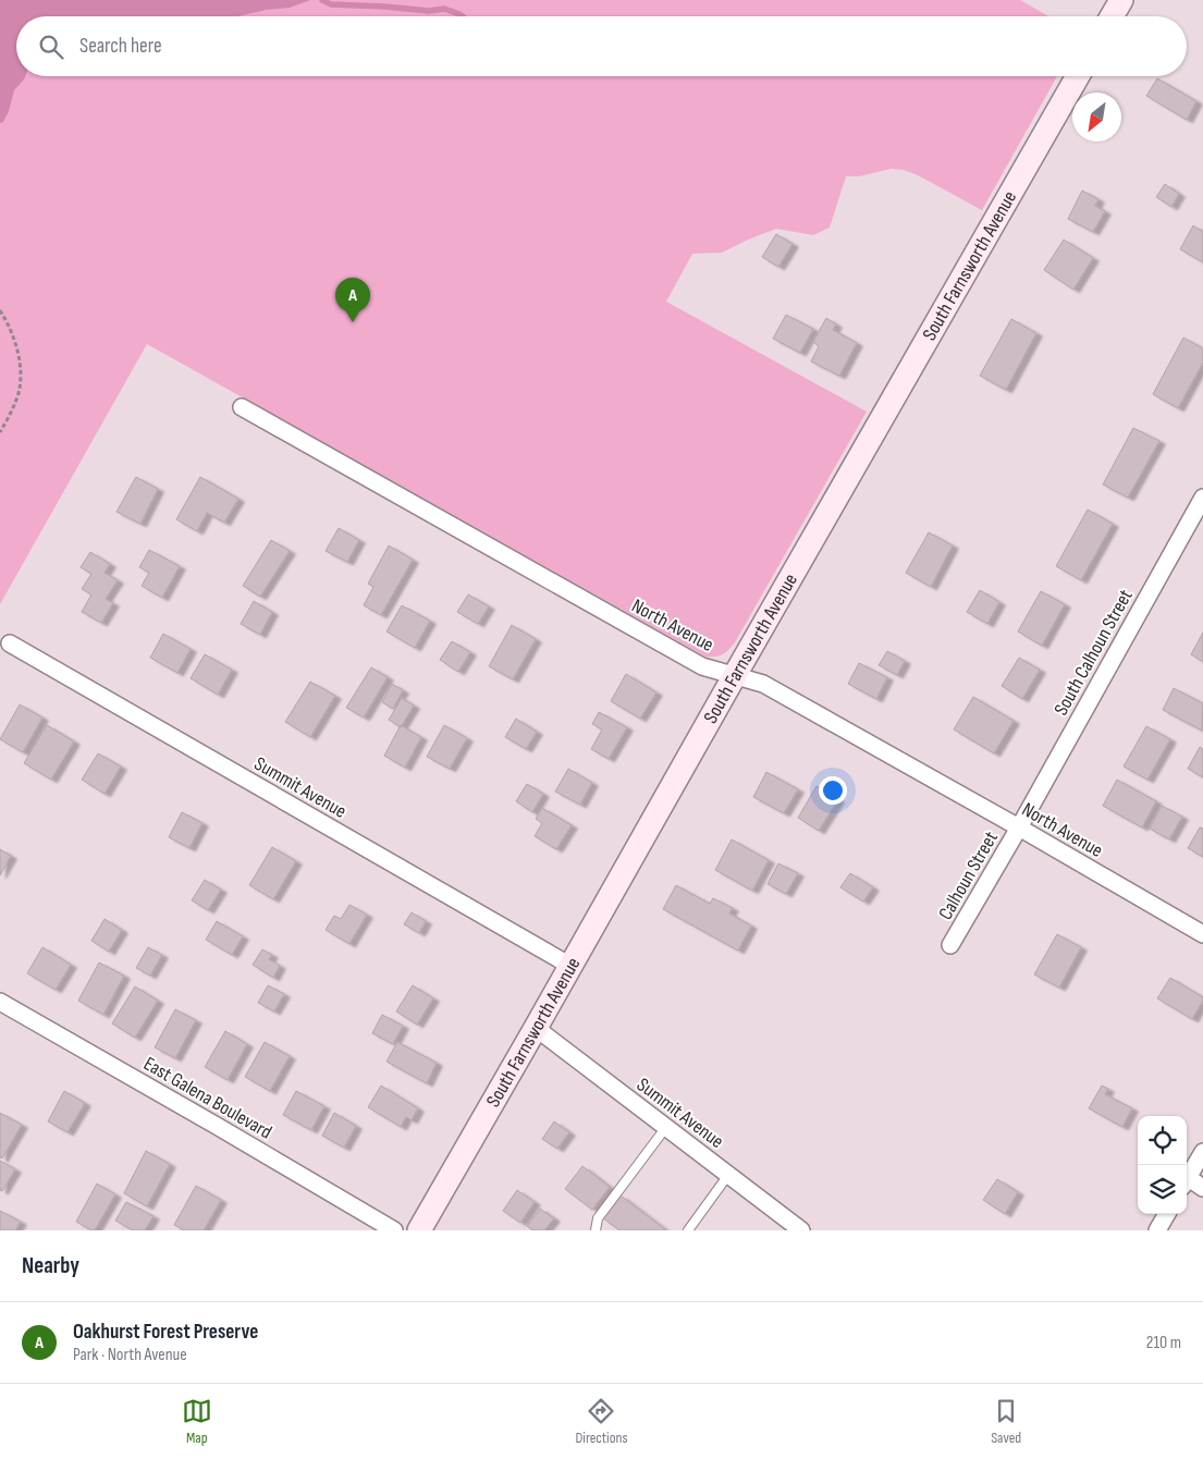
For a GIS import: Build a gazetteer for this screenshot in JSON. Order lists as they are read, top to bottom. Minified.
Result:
{"streets":{"street":["South Farnsworth Avenue","North Avenue","South Calhoun Street","Summit Avenue","Calhoun Street","East Galena Boulevard"]},"crossings":[["South Farnsworth Avenue","North Avenue"],["South Farnsworth Avenue","Summit Avenue"],["North Avenue","South Calhoun Street"],["North Avenue","Calhoun Street"],["South Calhoun Street","Calhoun Street"]],"north":"bottom left","page":{"search":"Search here","pins":"A","heading":"Nearby","list":[{"mark":"A","name":"Oakhurst Forest Preserve","note":"Park · North Avenue","value":"210 m"}],"nav":["Map","Directions","Saved"]}}
